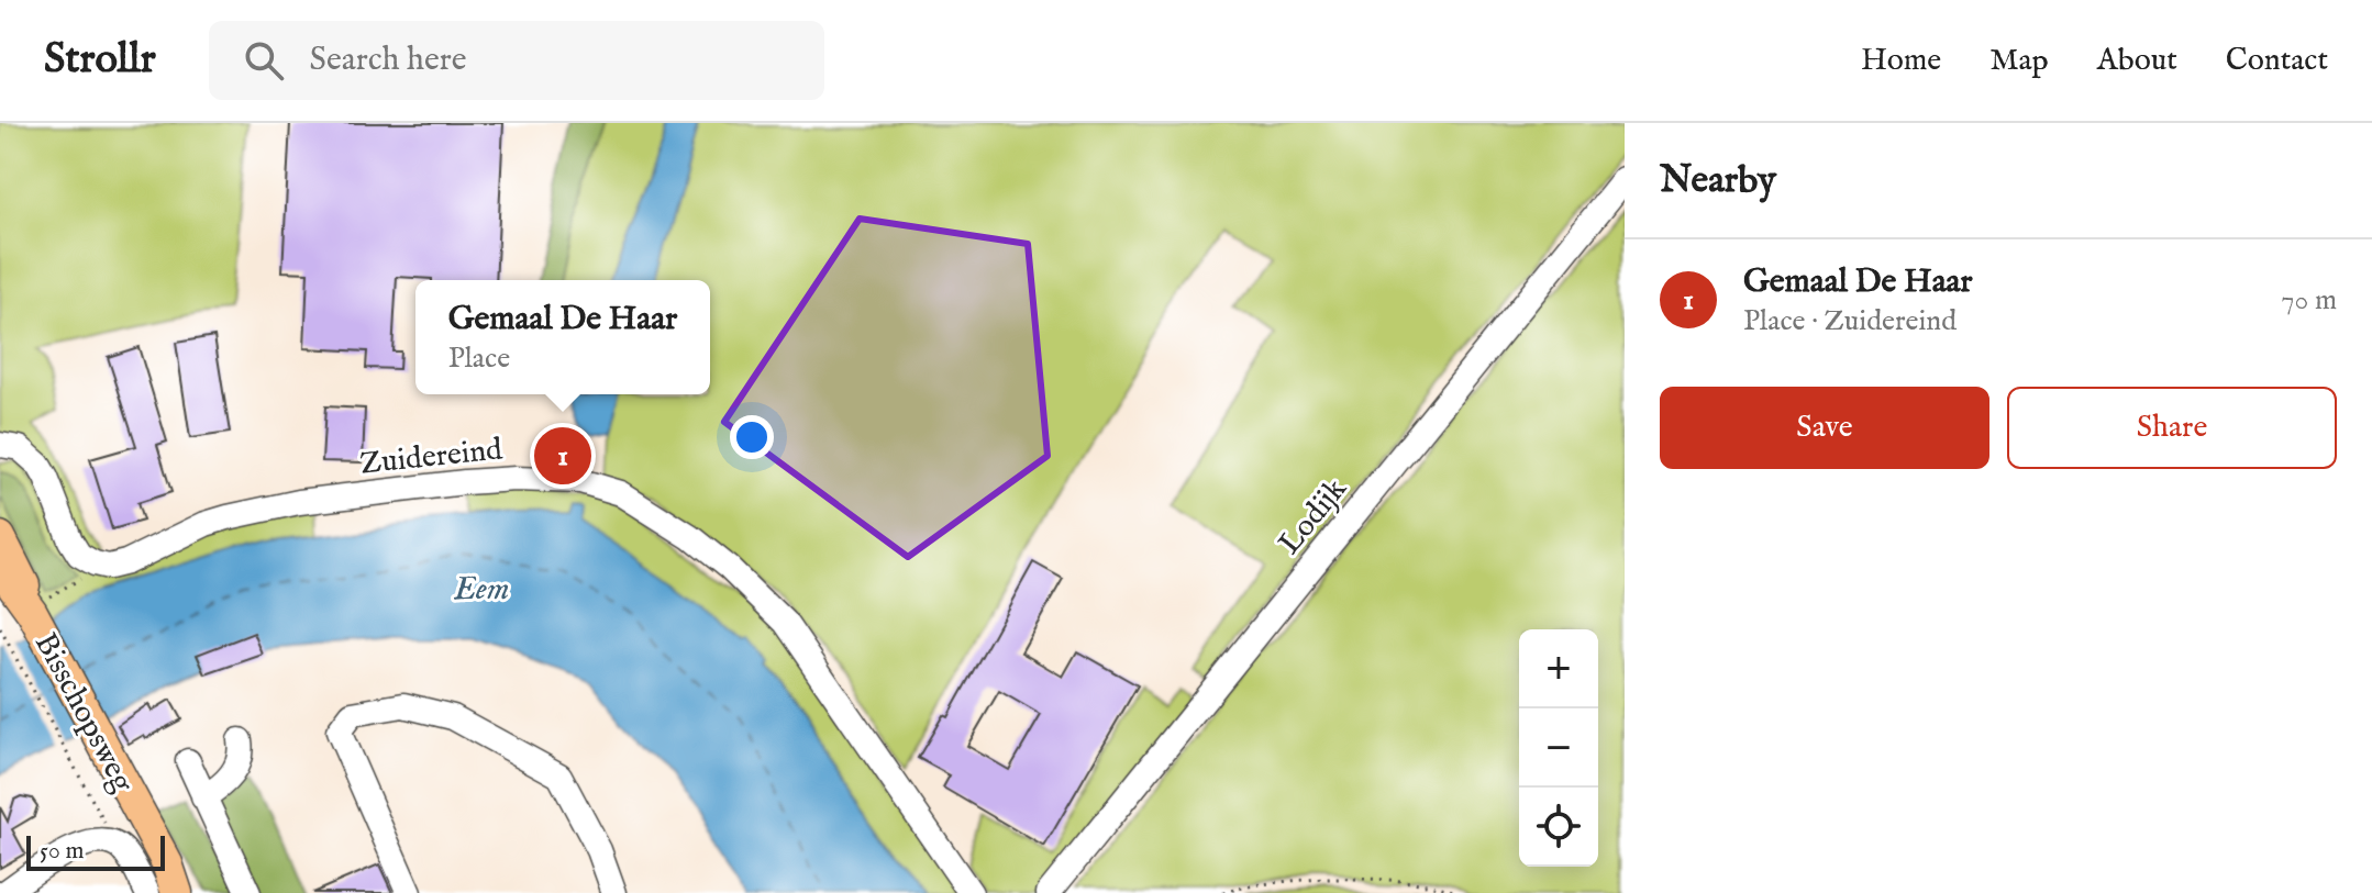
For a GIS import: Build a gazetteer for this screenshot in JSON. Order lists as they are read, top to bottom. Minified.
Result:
{"streets":{"main road":["Bisschopsweg"],"street":["Zuidereind","Lodijk"]},"water":["Eem"],"scale_bar":"50 m","page":{"header":"Strollr","search":"Search here","nav":["Home","Map","About","Contact"],"heading":"Nearby","list":[{"mark":"1","name":"Gemaal De Haar","note":"Place · Zuidereind","value":"70 m"}],"popup":["Gemaal De Haar","Place"],"buttons":["Save","Share"],"pins":"1","map_buttons":["+","−"],"scale":"50 m"}}
